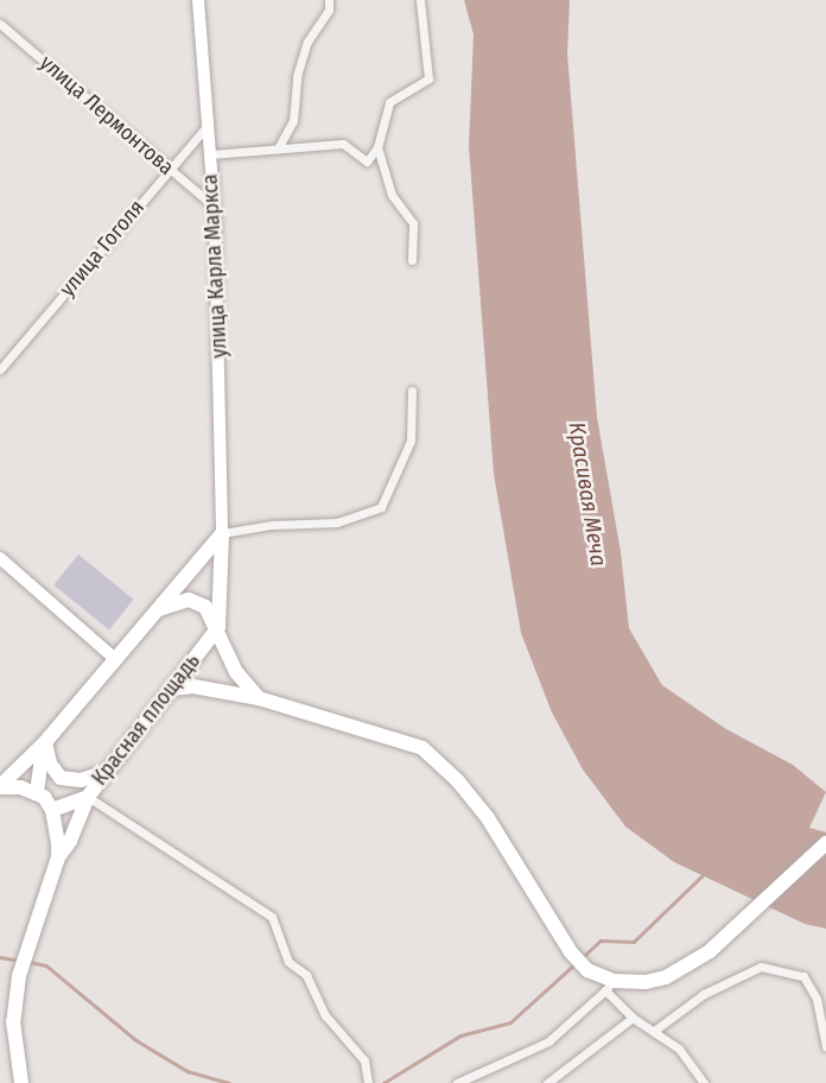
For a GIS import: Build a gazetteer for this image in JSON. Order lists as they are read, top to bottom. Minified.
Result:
{"streets":{"main road":["улица Карла Маркса","Красная площадь"],"street":["улица Лермонтова","улица Гоголя"]},"crossings":[["улица Лермонтова","улица Гоголя"],["улица Лермонтова","улица Карла Маркса"],["улица Гоголя","улица Карла Маркса"]],"water":["Красивая Меча"]}
